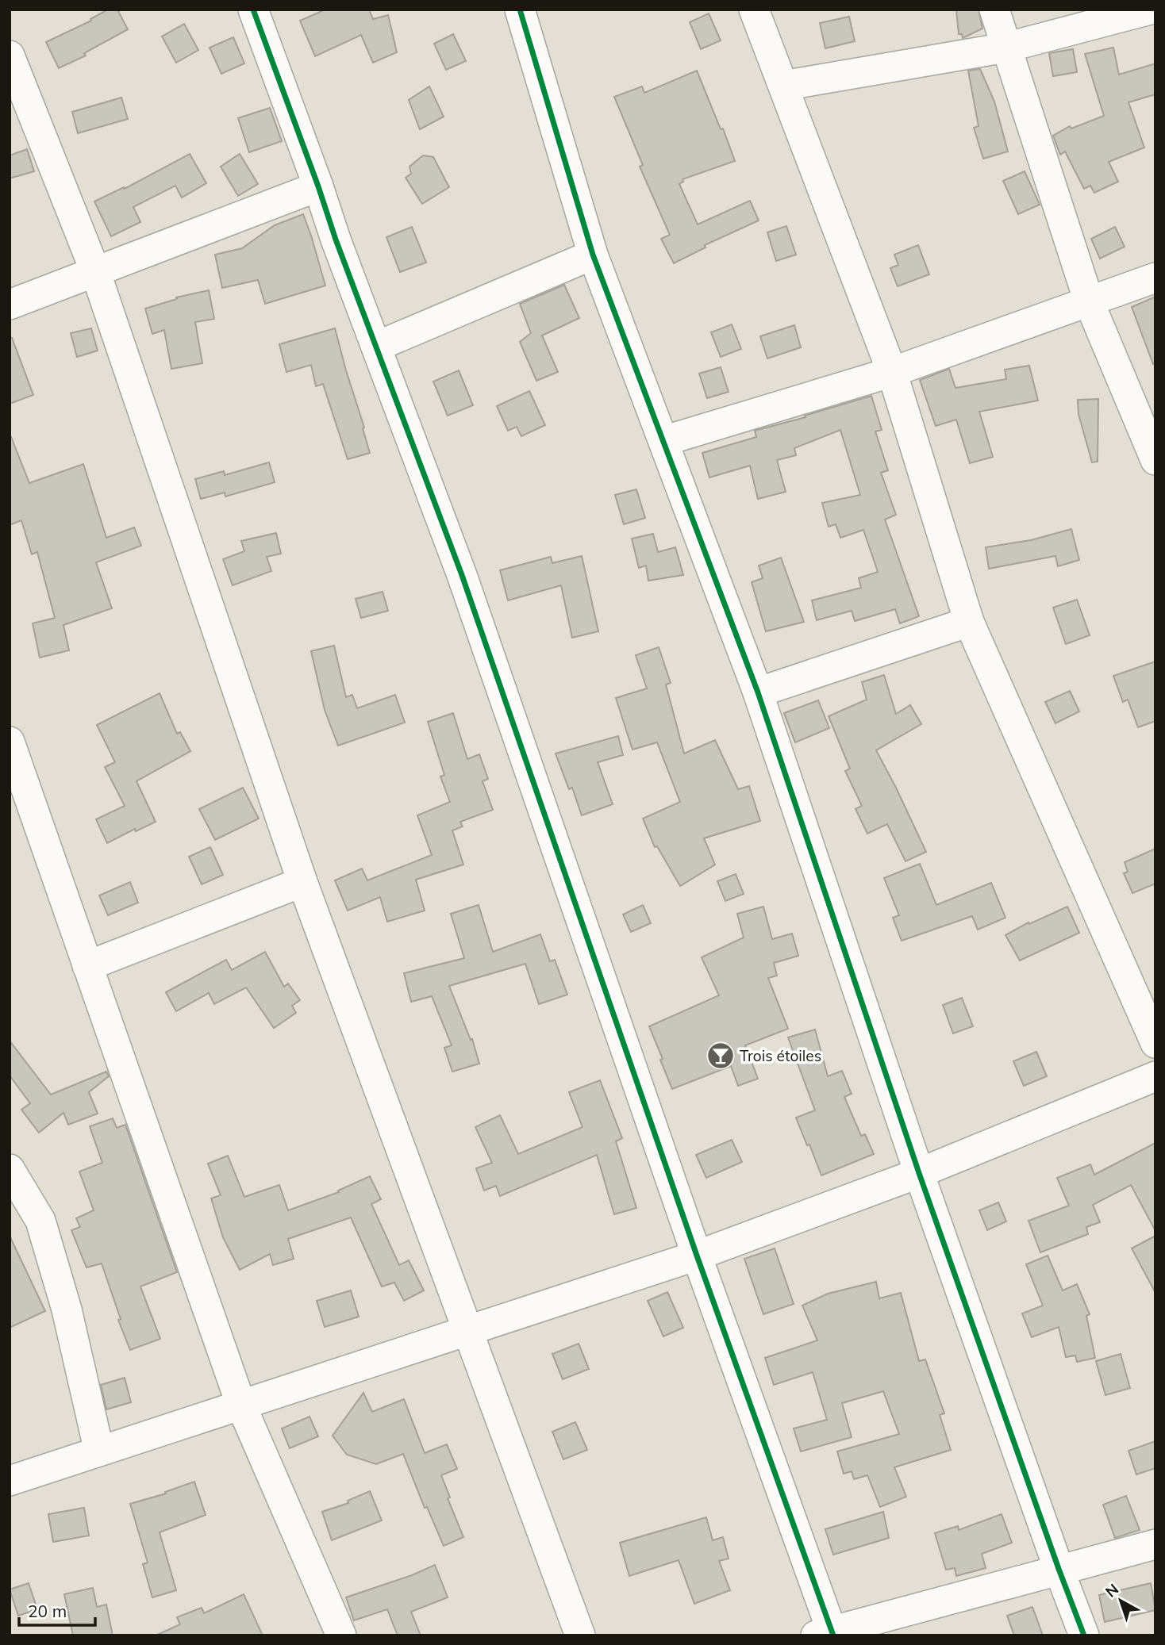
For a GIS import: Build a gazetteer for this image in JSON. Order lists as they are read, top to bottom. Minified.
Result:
{"places":{"bar":["Trois étoiles"]},"scale_bar":"20 m","north":"top left"}
